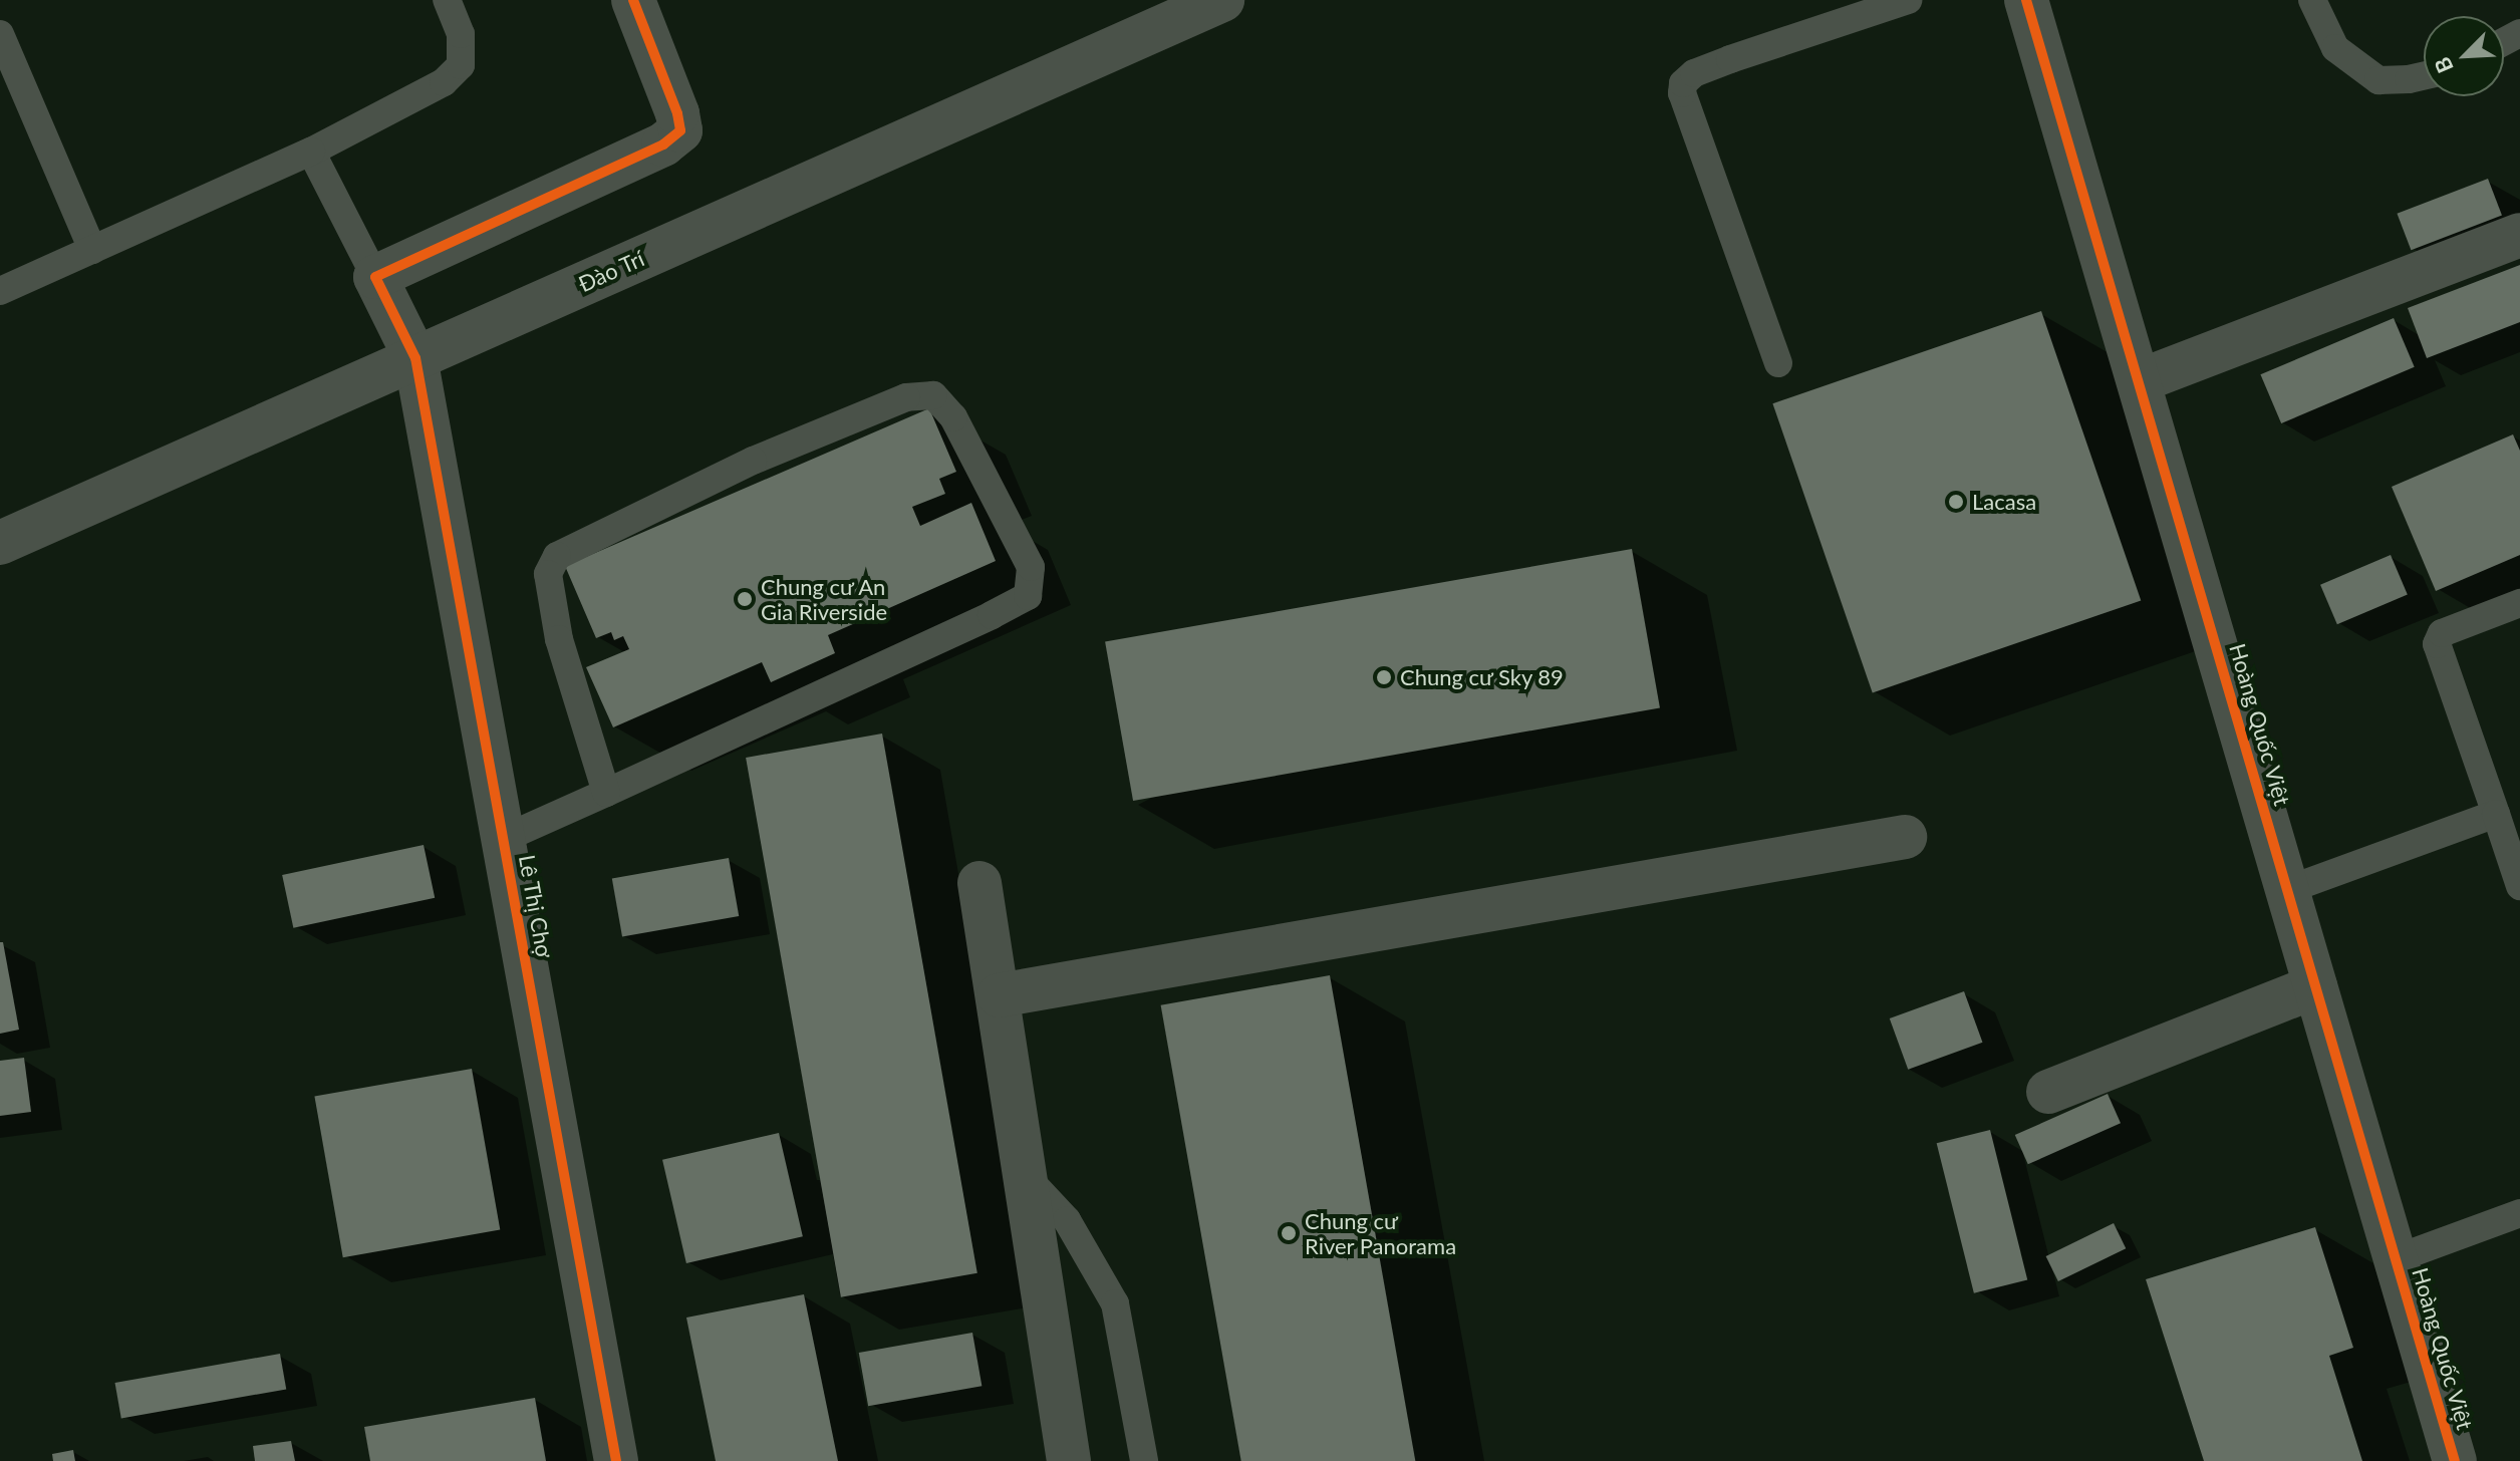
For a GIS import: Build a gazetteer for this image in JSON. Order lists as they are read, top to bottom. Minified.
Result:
{"streets":{"street":["Đào Trí","Hoàng Quốc Việt","Lê Thị Chợ"]},"crossings":[["Đào Trí","Lê Thị Chợ"]],"places":["Lacasa","Chung cư An Gia Riverside","Chung cư Sky 89","Chung cư River Panorama"],"north":"bottom left"}
